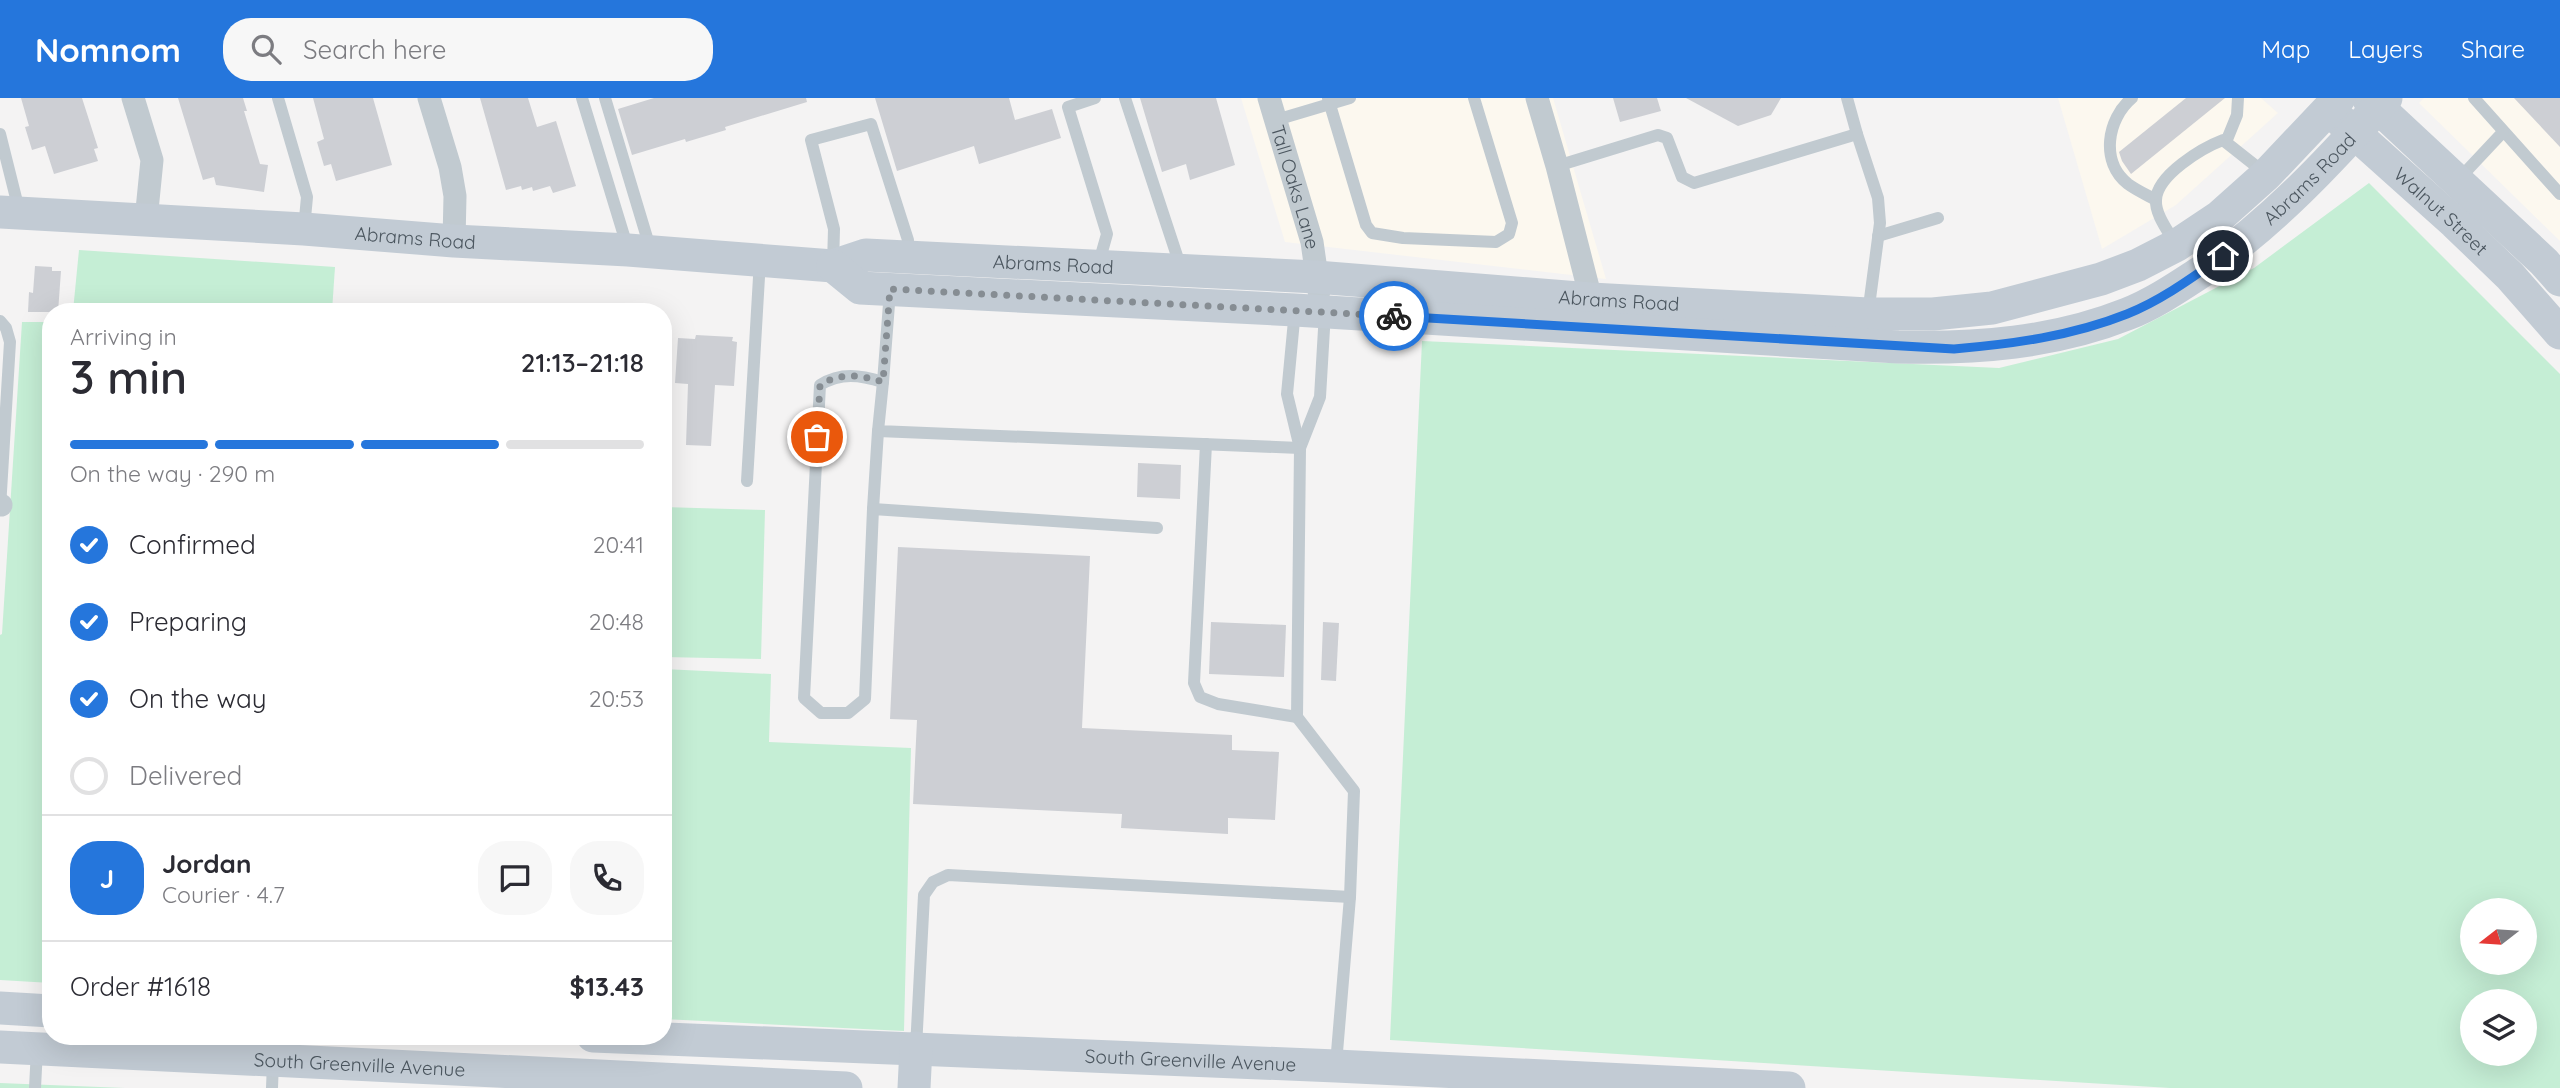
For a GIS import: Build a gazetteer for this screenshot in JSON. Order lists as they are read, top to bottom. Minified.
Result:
{"streets":{"main road":["Abrams Road","Walnut Street","South Greenville Avenue"],"street":["Tall Oaks Lane"]},"crossings":[["Abrams Road","Tall Oaks Lane"],["Abrams Road","Walnut Street"]],"north":"left","page":{"header":"Nomnom","search":"Search here","nav":["Map","Layers","Share"],"heading":["3 min","Arriving in","21:13–21:18"],"panel":["Jordan","Courier · 4.7","Order #1618","$13.43"],"bar":"On the way · 290 m","list":[["Confirmed","20:41"],["Preparing","20:48"],["On the way","20:53"],"Delivered"],"round":"J"}}
